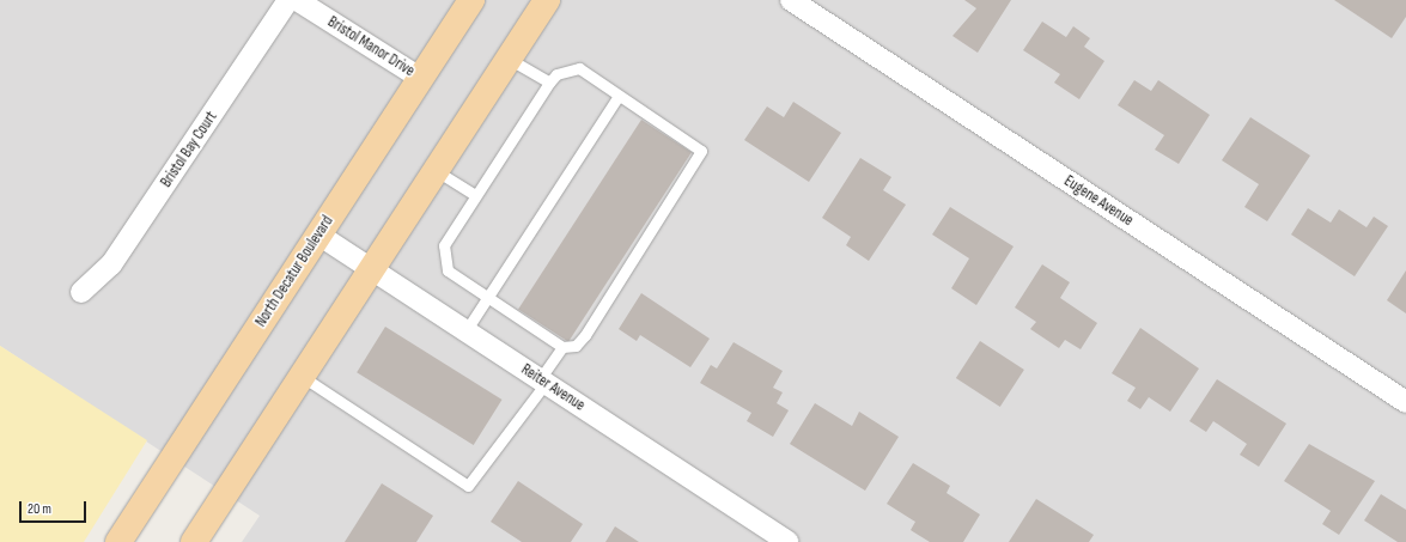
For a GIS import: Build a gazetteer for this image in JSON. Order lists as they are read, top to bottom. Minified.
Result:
{"streets":{"main road":["North Decatur Boulevard"],"street":["Bristol Manor Drive","Bristol Bay Court","Eugene Avenue","Reiter Avenue"]},"crossings":[["Bristol Manor Drive","North Decatur Boulevard"],["North Decatur Boulevard","Reiter Avenue"]],"scale_bar":"20 m"}
